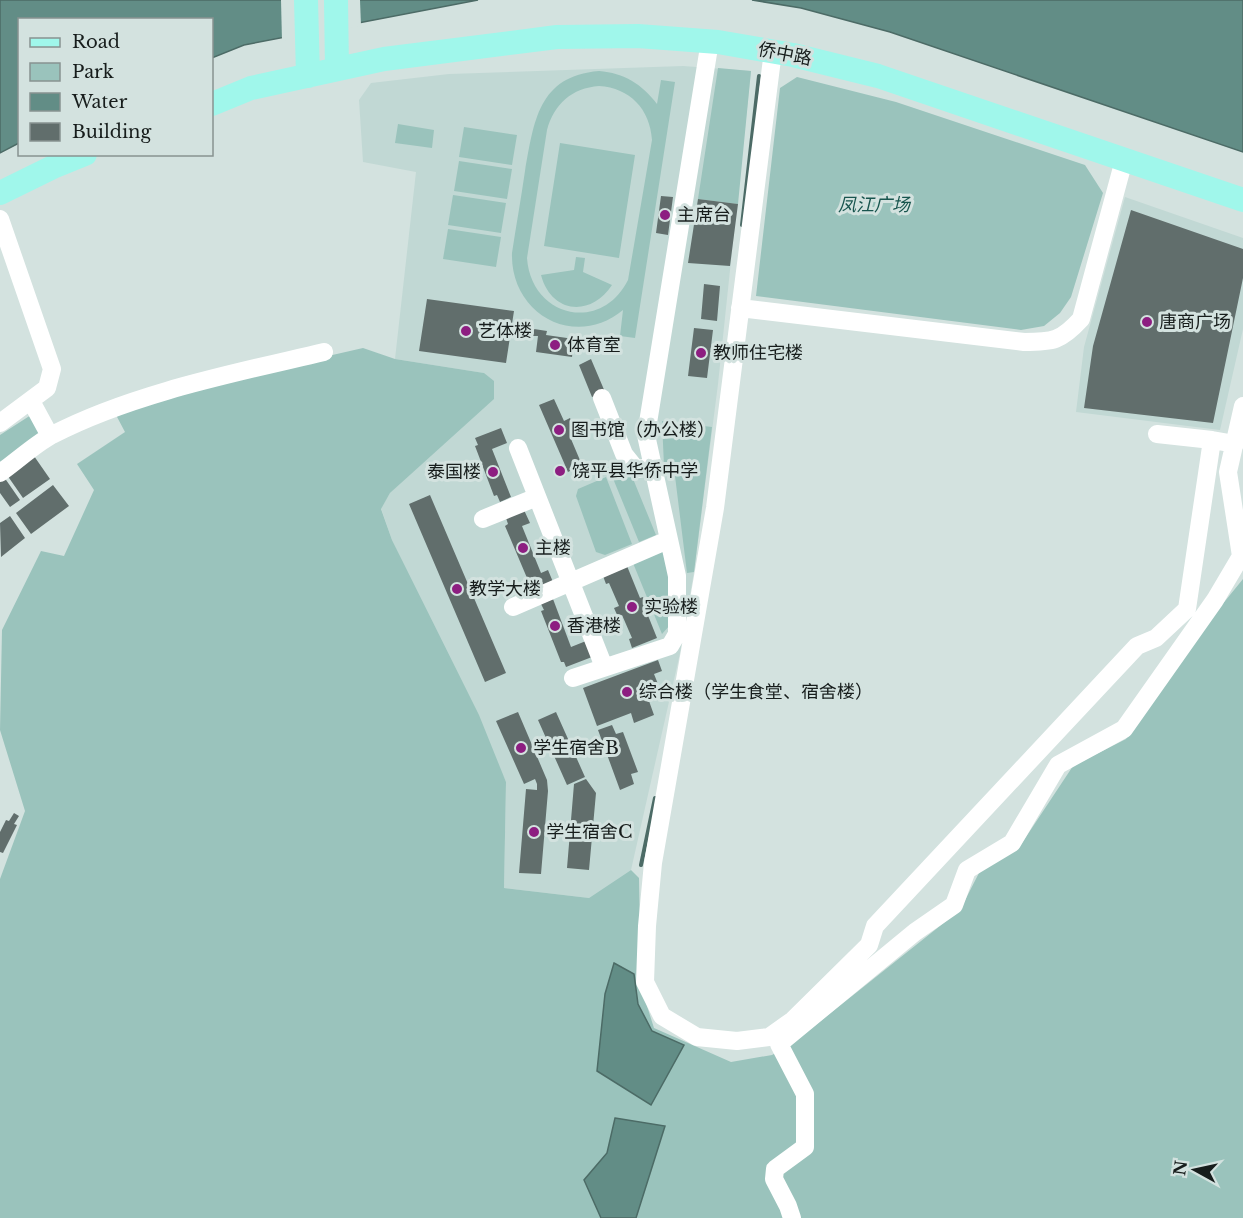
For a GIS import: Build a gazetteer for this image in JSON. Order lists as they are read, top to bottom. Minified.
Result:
{"streets":{"main road":["侨中路"]},"parks":["凤江广场"],"places":["主席台","唐商广场","艺体楼","体育室","教师住宅楼","图书馆（办公楼）","饶平县华侨中学","泰国楼","主楼","教学大楼","实验楼","香港楼","综合楼（学生食堂、宿舍楼）","学生宿舍B","学生宿舍C"],"legend":["Road","Park","Water","Building"],"north":"left"}
